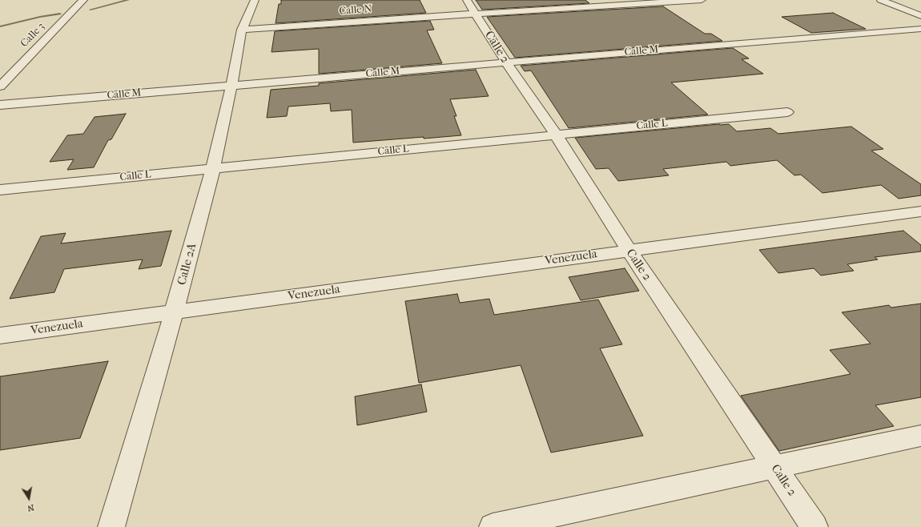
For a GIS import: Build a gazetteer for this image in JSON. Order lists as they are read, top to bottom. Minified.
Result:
{"streets":{"street":["Calle N","Calle 3","Calle 2","Calle M","Calle L","Venezuela","Calle 2A"]},"crossings":[["Calle N","Calle 2"],["Calle N","Calle 2A"],["Calle 2","Calle M"],["Calle 2","Calle L"],["Calle 2","Venezuela"],["Calle M","Calle 2A"],["Calle L","Calle 2A"],["Venezuela","Calle 2A"]],"north":"bottom"}
